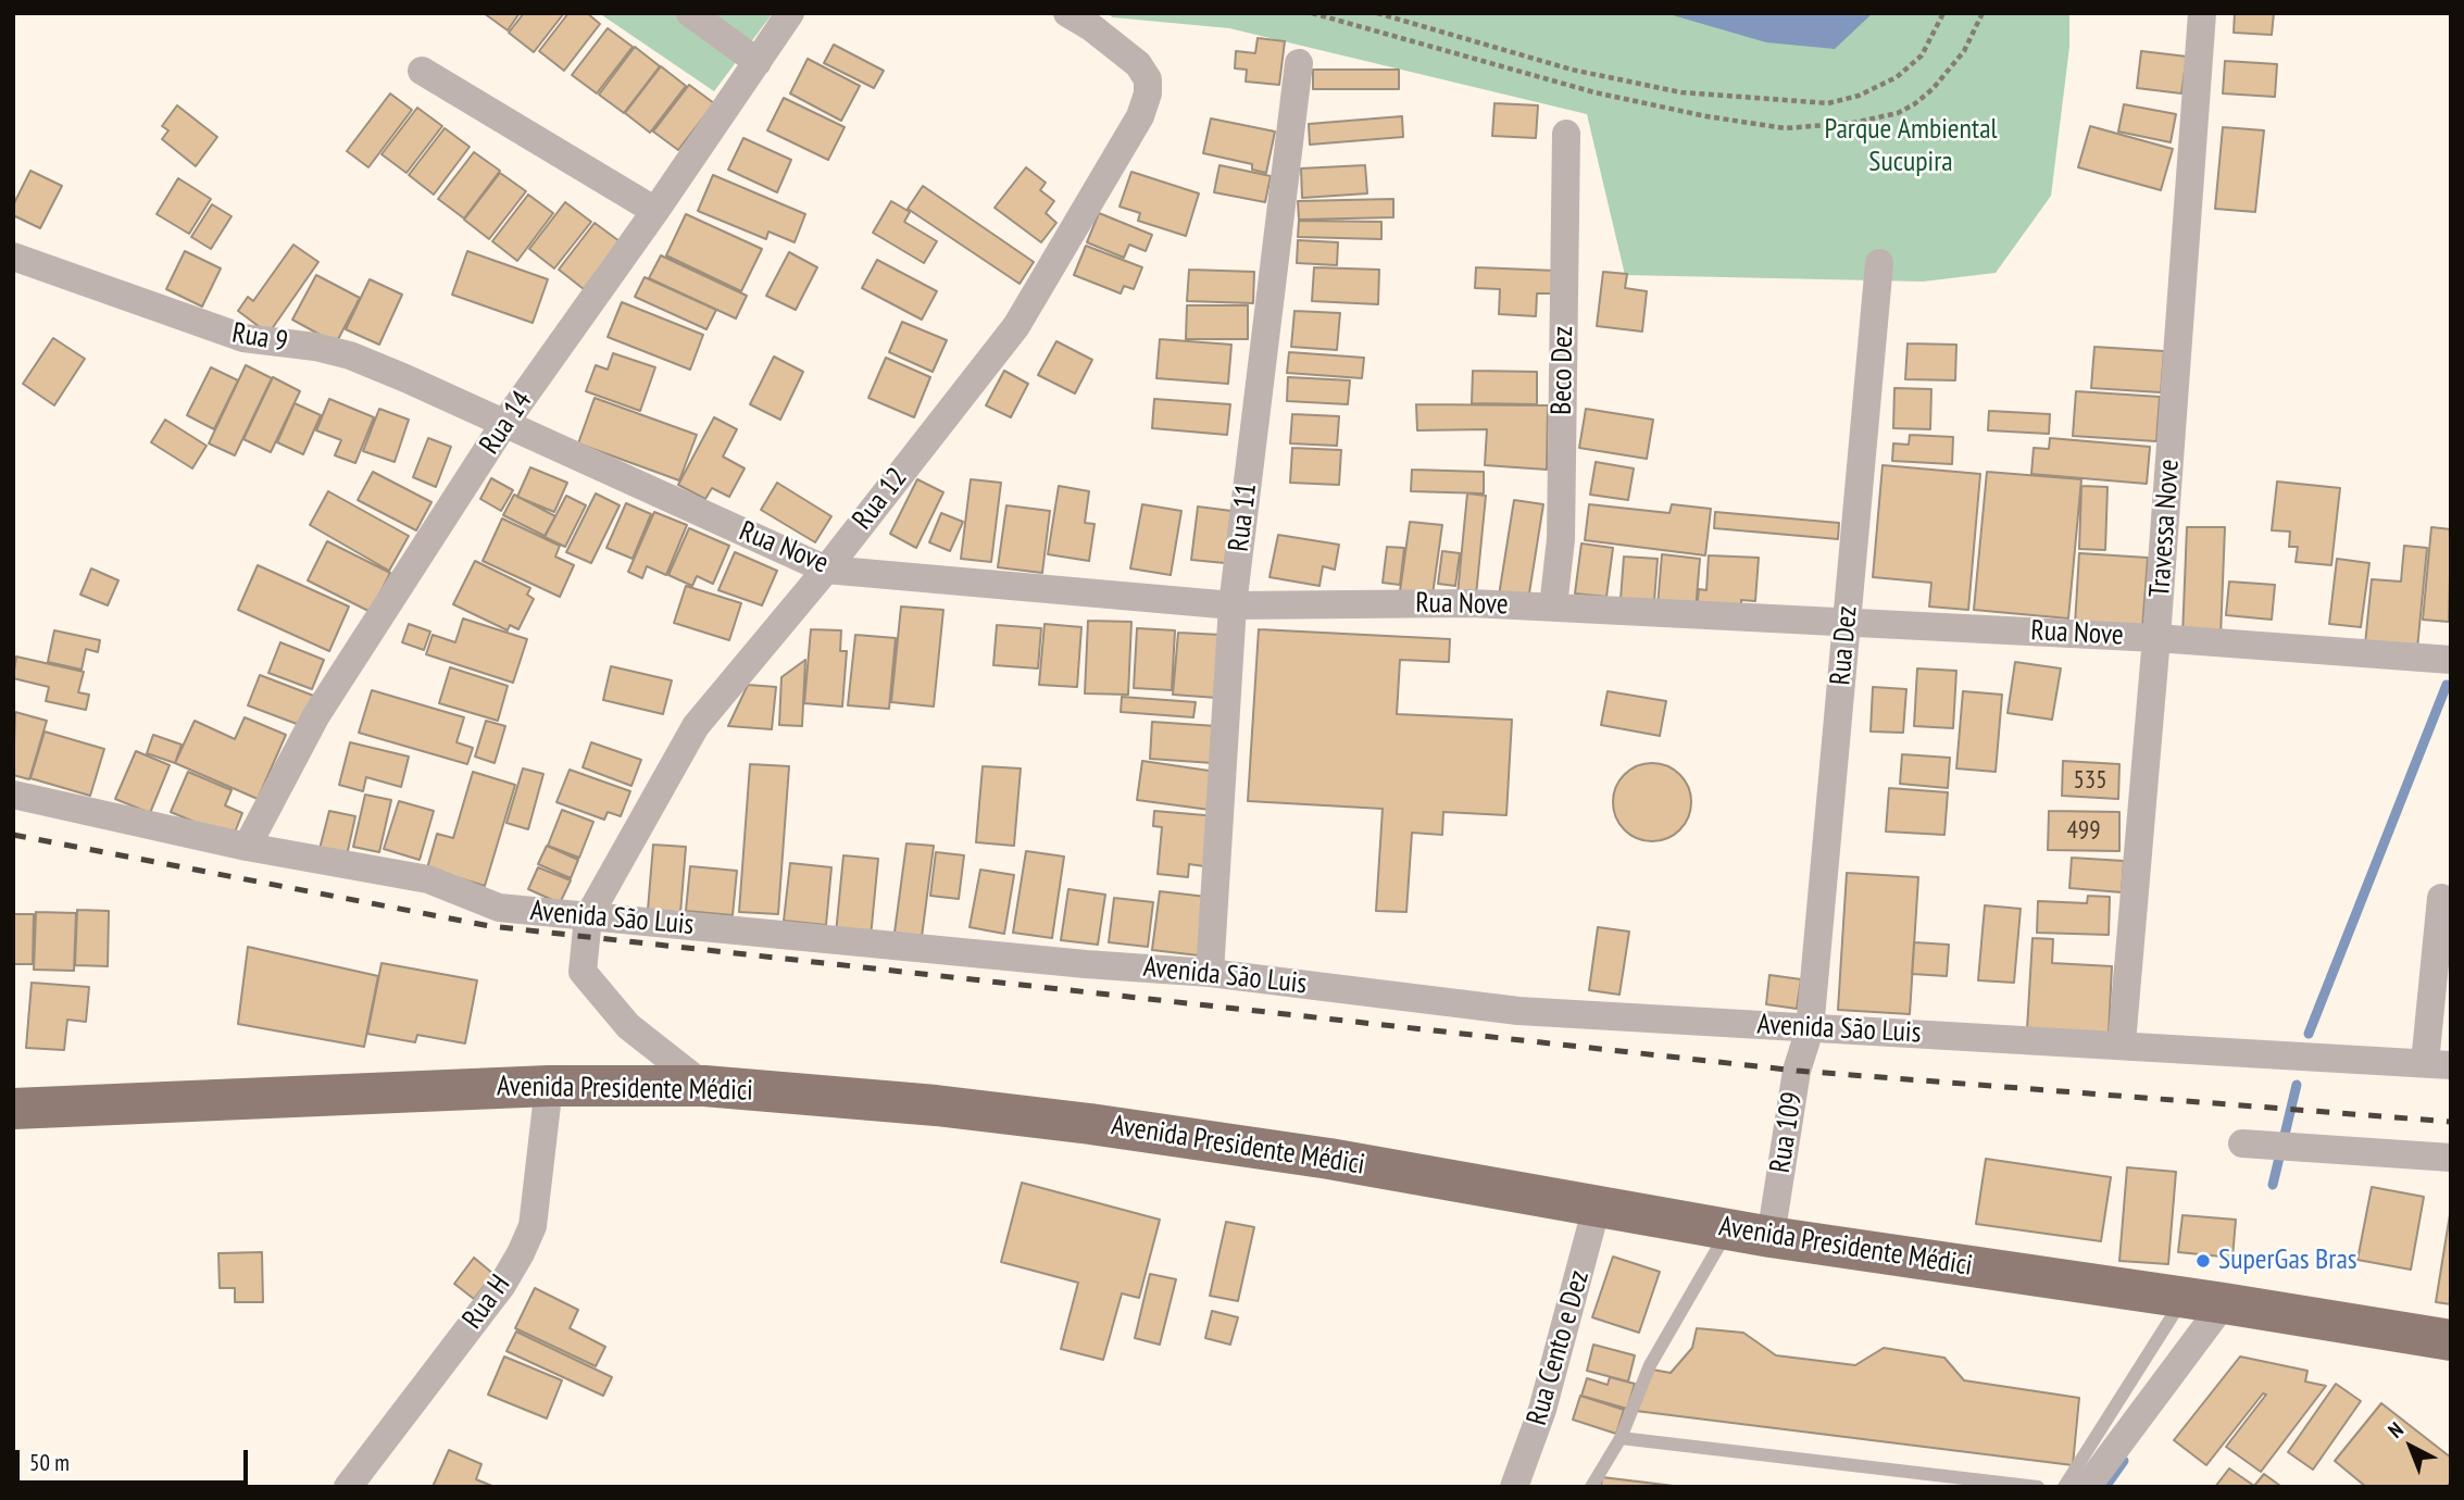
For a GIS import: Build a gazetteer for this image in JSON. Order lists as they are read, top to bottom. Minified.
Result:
{"streets":{"main road":["Avenida Presidente Médici"],"street":["Rua 9","Beco Dez","Rua 14","Rua 12","Rua 11","Travessa Nove","Rua Nove","Rua Dez","Avenida São Luis","Rua 109","Rua H","Rua Cento e Dez"]},"crossings":[["Rua 9","Rua 14"],["Rua 9","Rua Nove"],["Beco Dez","Rua Nove"],["Rua 14","Rua Nove"],["Rua 14","Avenida São Luis"],["Rua 12","Rua Nove"],["Rua 12","Avenida São Luis"],["Rua 11","Rua Nove"],["Rua 11","Avenida São Luis"],["Travessa Nove","Rua Nove"],["Travessa Nove","Avenida São Luis"],["Rua Nove","Rua Dez"],["Rua Dez","Avenida São Luis"],["Rua Dez","Rua 109"],["Avenida São Luis","Rua 109"],["Avenida Presidente Médici","Rua 109"],["Avenida Presidente Médici","Rua H"],["Avenida Presidente Médici","Rua Cento e Dez"]],"parks":["Parque Ambiental Sucupira"],"places":["SuperGas Bras"],"house_numbers":["535","499"],"scale_bar":"50 m","north":"top left"}
